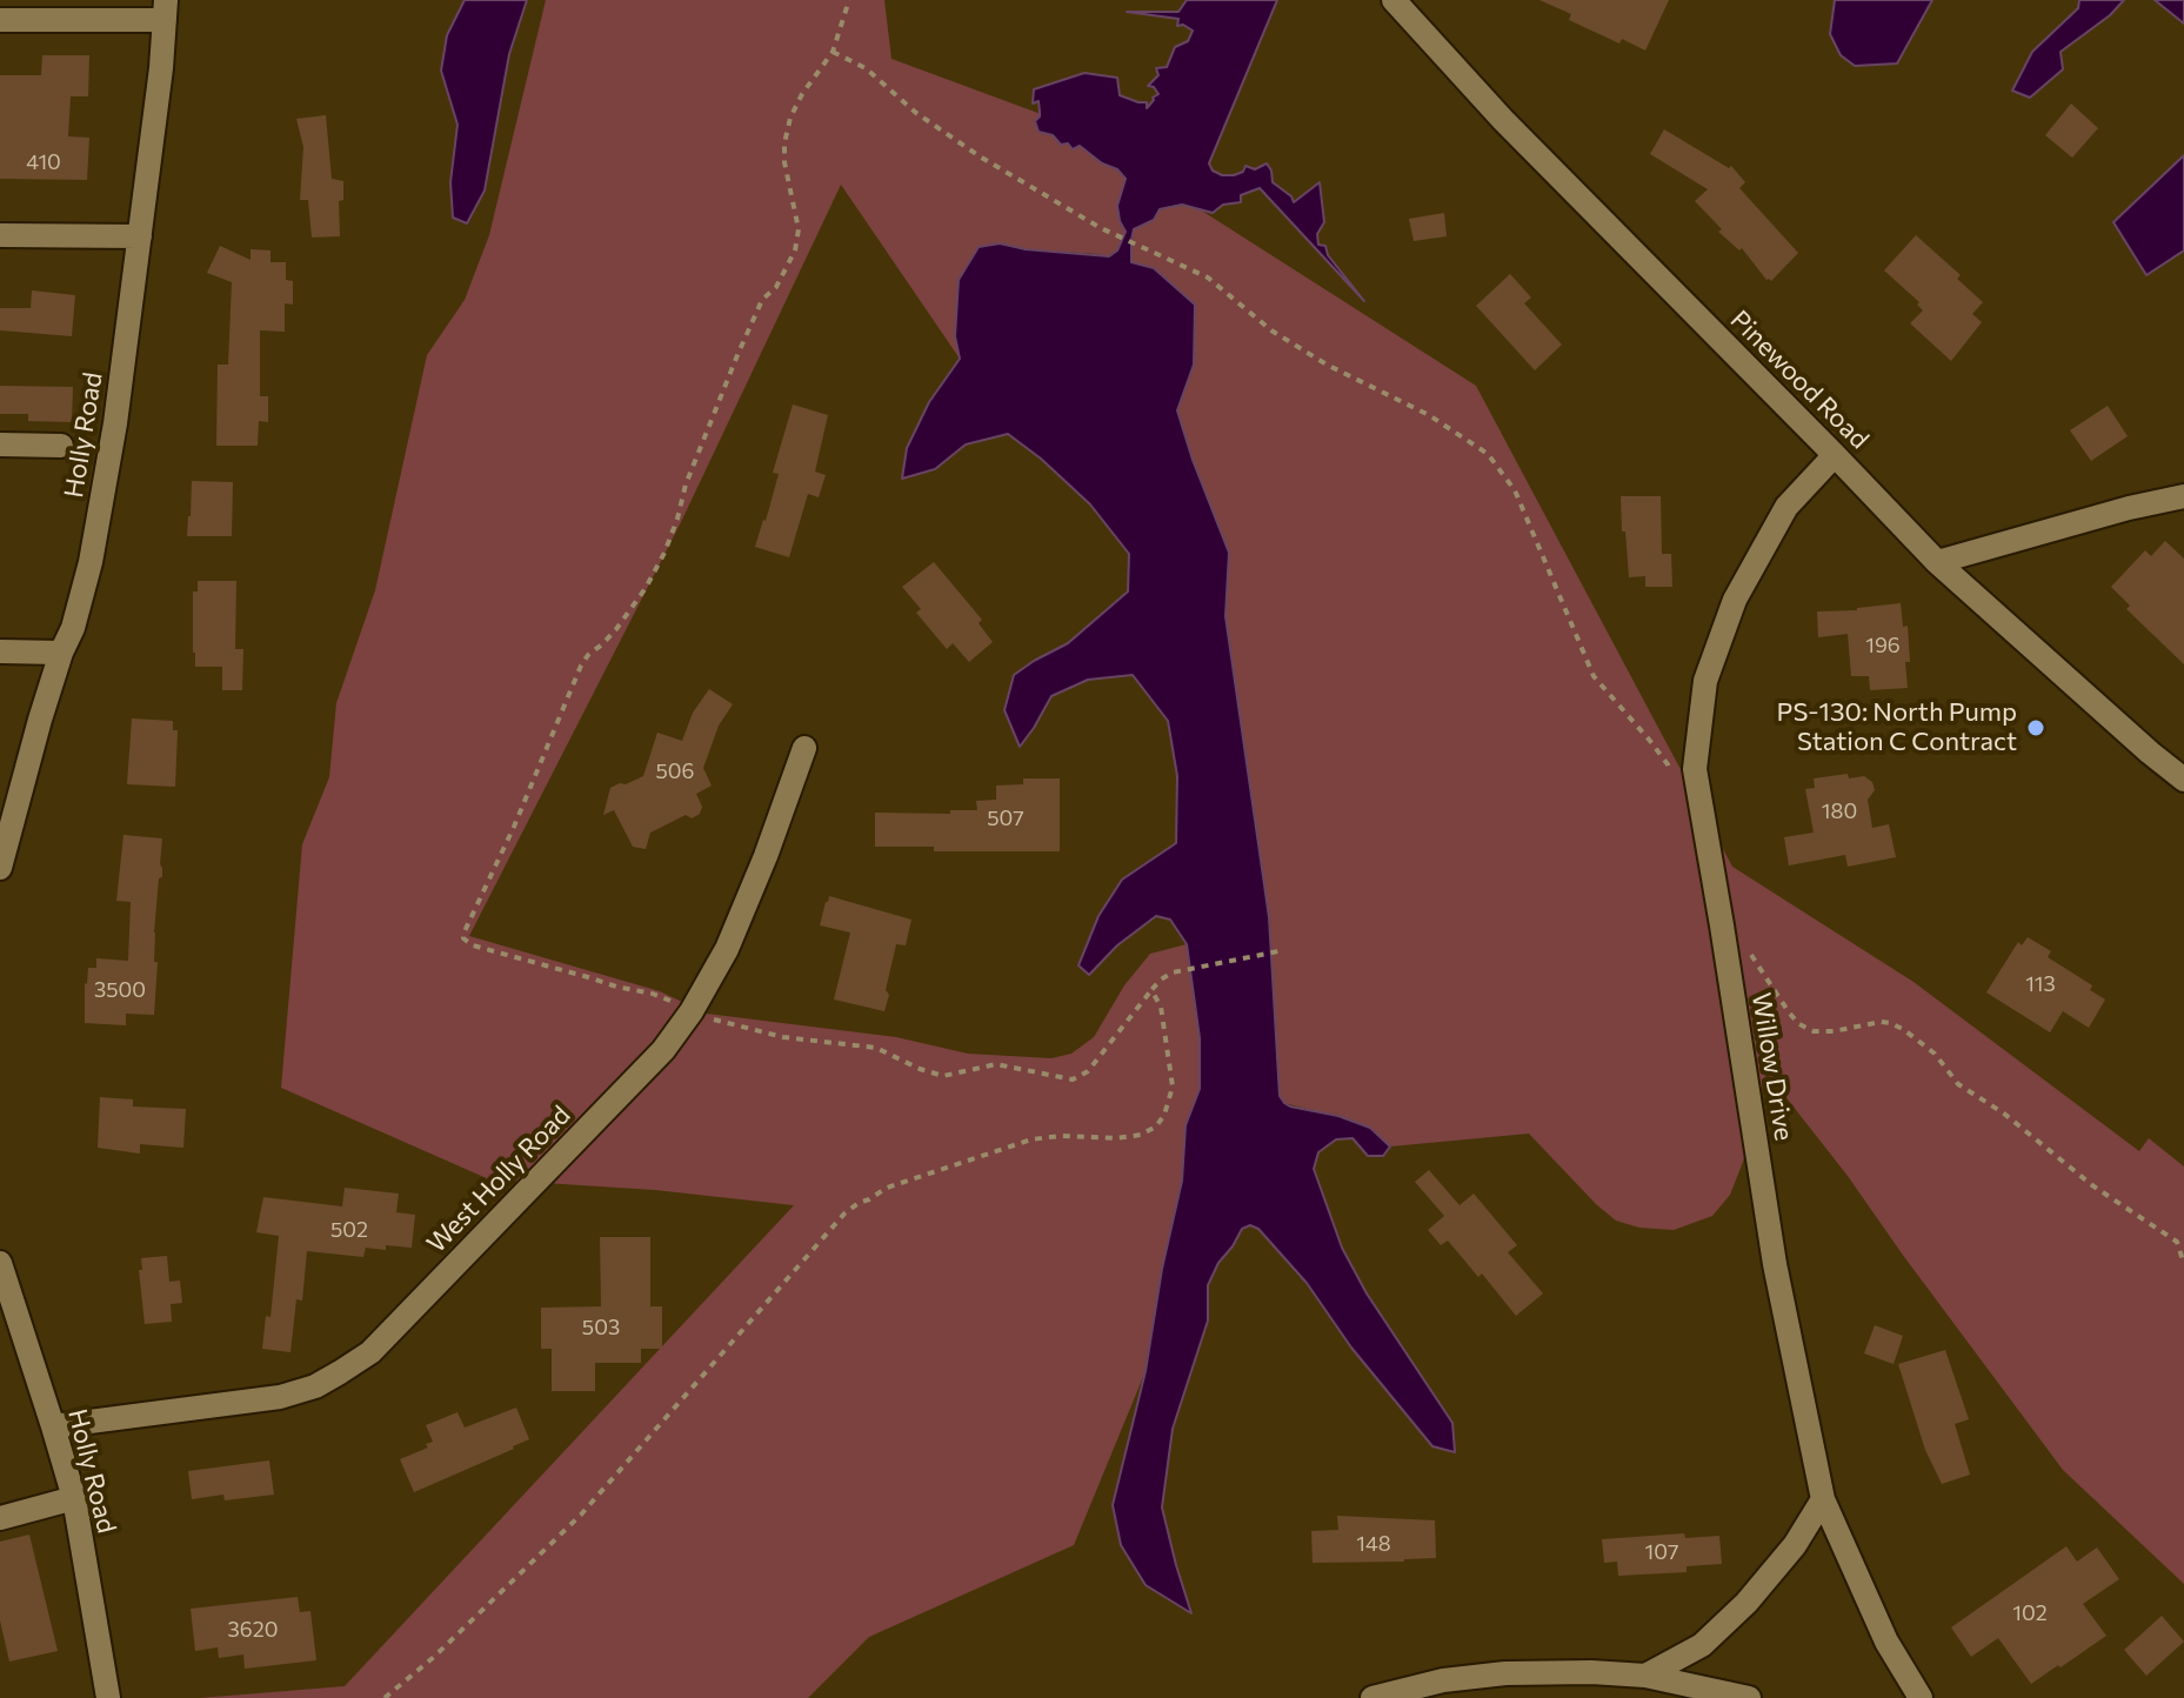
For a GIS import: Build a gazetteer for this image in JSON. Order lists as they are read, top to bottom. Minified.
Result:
{"streets":{"street":["Pinewood Road","Holly Road","Willow Drive","West Holly Road"]},"crossings":[["Pinewood Road","Willow Drive"],["Holly Road","West Holly Road"]],"places":["PS-130: North Pump Station C Contract"],"house_numbers":["410","196","506","180","507","113","3500","502","503","148","107","102","3620"]}
